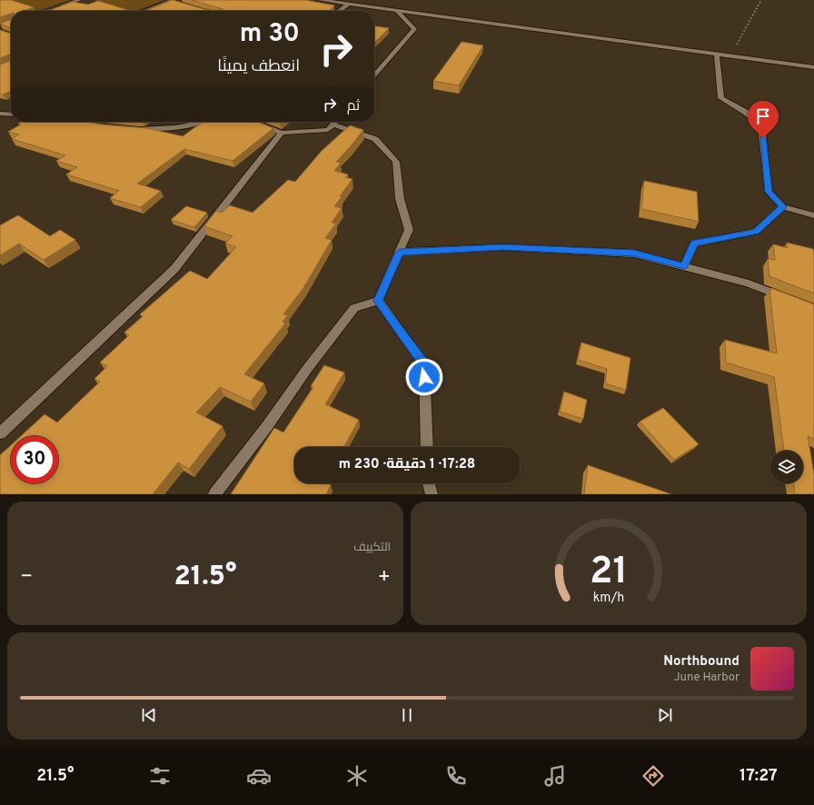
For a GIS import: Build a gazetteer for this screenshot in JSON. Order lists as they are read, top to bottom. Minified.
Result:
{"page":{"turn":["30 m","انعطف يمينًا"],"then":"ثم","limit":"30","trip":"17:28 · 1 دقيقة · 230 m","tile":"التكييف","heat":["−","21.5°","+"],"song":["Northbound","June Harbor"],"tabs":["17:27","21.5°"],"gauge":["21","km/h"]}}
